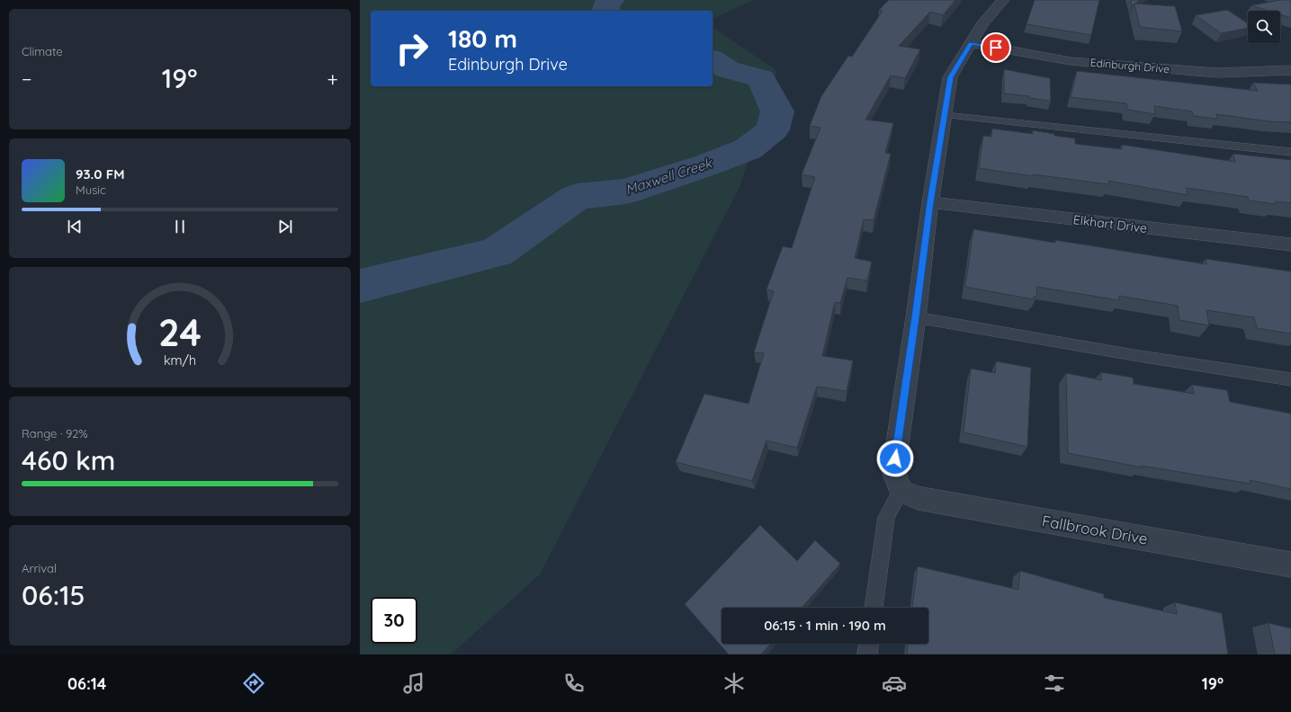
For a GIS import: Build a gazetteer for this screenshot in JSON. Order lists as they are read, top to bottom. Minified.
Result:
{"streets":{"street":["Edinburgh Drive","Elkhart Drive","Fallbrook Drive"]},"water":["Maxwell Creek"],"page":{"tile":["Climate",["Range · 92%","460 km"],["Arrival","06:15"]],"turn":["180 m","Edinburgh Drive"],"heat":["−","19°","+"],"song":["93.0 FM","Music"],"limit":"30","trip":"06:15 · 1 min · 190 m","tabs":["06:14","19°"],"gauge":["24","km/h"]}}
